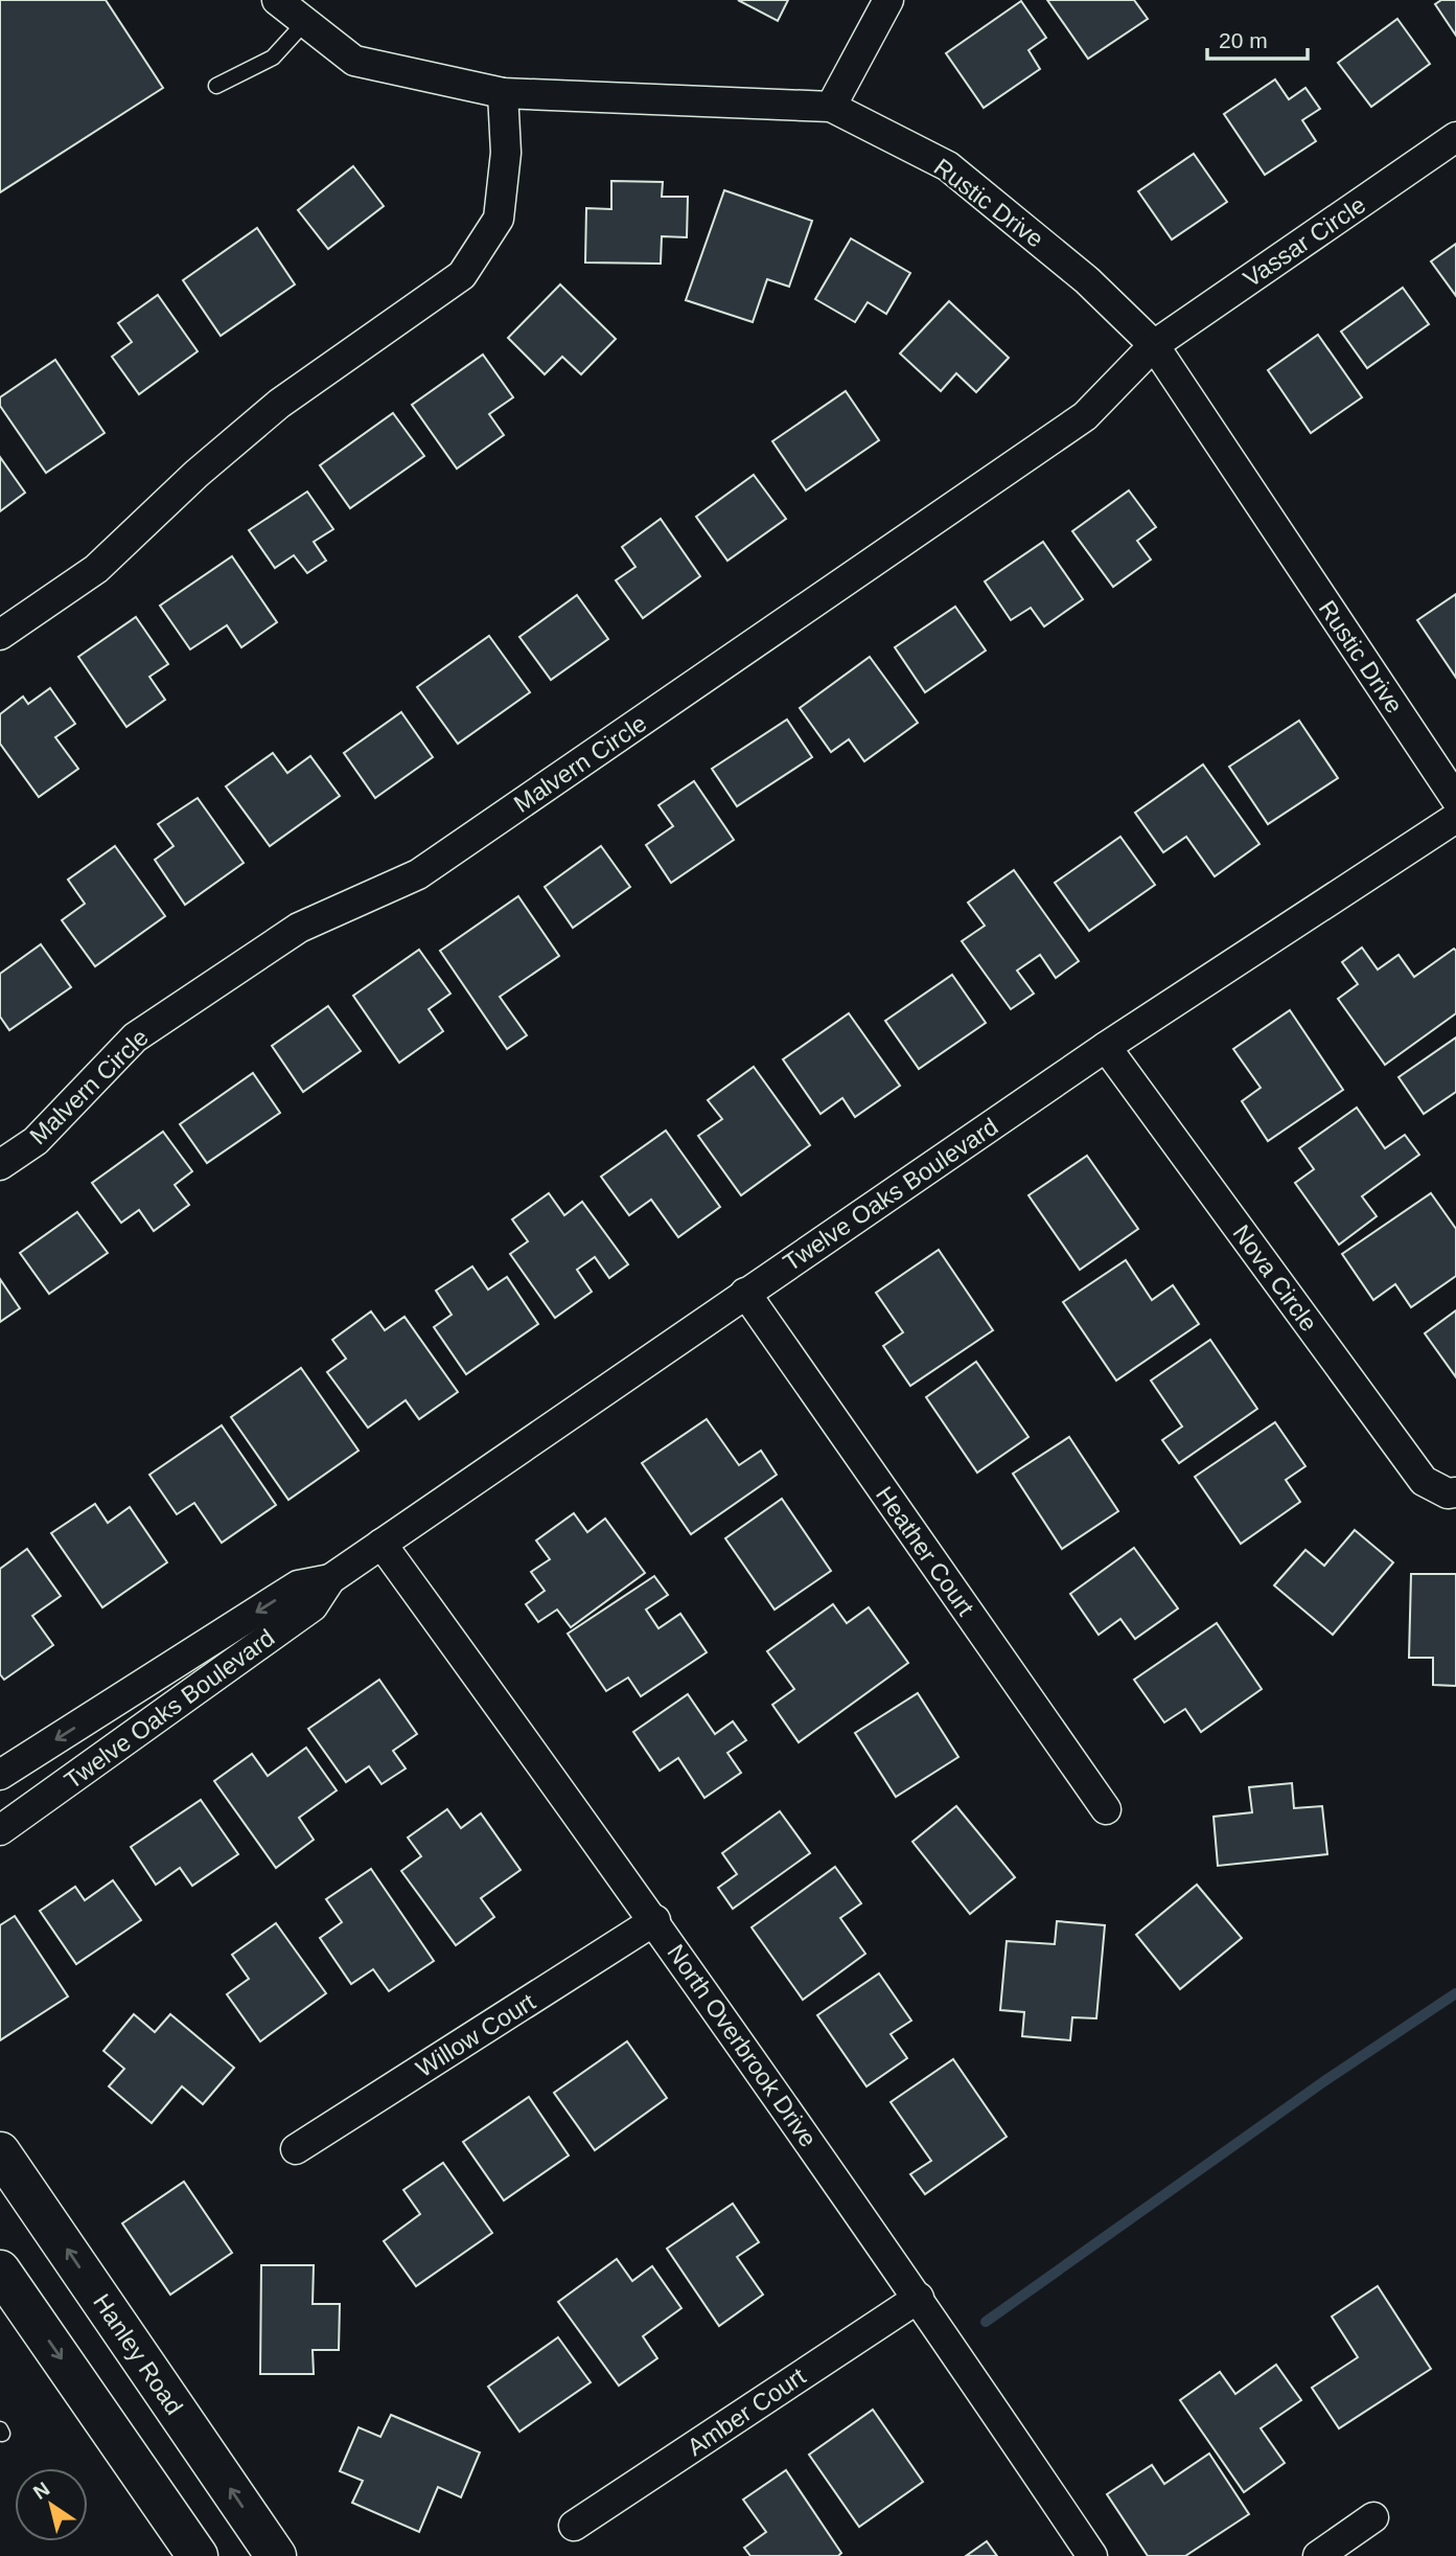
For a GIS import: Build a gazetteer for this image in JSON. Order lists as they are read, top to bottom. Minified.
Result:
{"streets":{"main road":["Hanley Road"],"street":["Rustic Drive","Vassar Circle","Malvern Circle","Twelve Oaks Boulevard","Nova Circle","Heather Court","Willow Court","North Overbrook Drive","Amber Court"]},"crossings":[["Rustic Drive","Vassar Circle"],["Rustic Drive","Malvern Circle"],["Vassar Circle","Malvern Circle"],["Twelve Oaks Boulevard","Nova Circle"],["Twelve Oaks Boulevard","Heather Court"],["Twelve Oaks Boulevard","North Overbrook Drive"],["Willow Court","North Overbrook Drive"],["North Overbrook Drive","Amber Court"]],"scale_bar":"20 m","north":"top left"}
